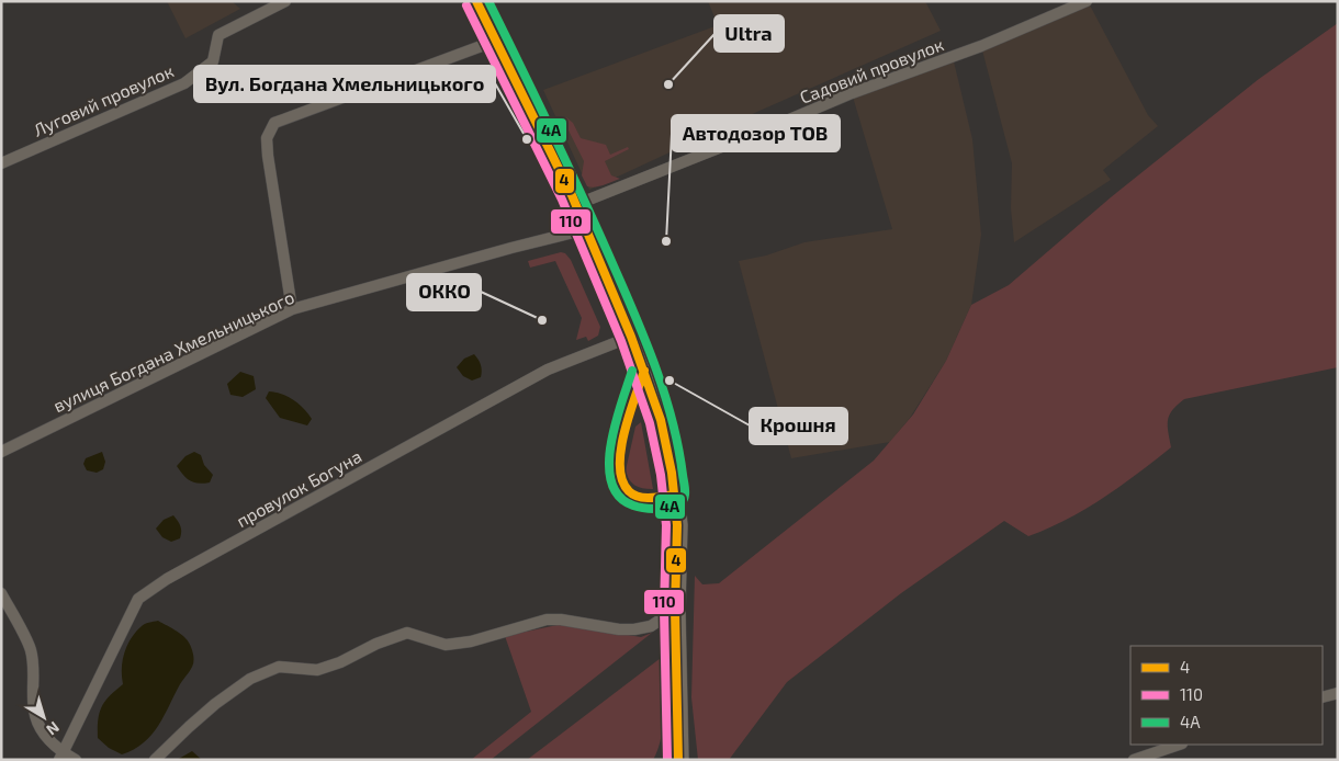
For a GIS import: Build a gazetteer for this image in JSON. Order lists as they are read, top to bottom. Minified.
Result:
{"streets":{"street":["Садовий провулок","Луговий провулок","вулиця Богдана Хмельницького","провулок Богуна"]},"places":["Ultra","Вул. Богдана Хмельницького","Автодозор ТОВ","ОККО","Крошня"],"lines":["transit line 4","transit line 4А","transit line 110"],"legend":["4","110","4А"],"north":"bottom right"}
